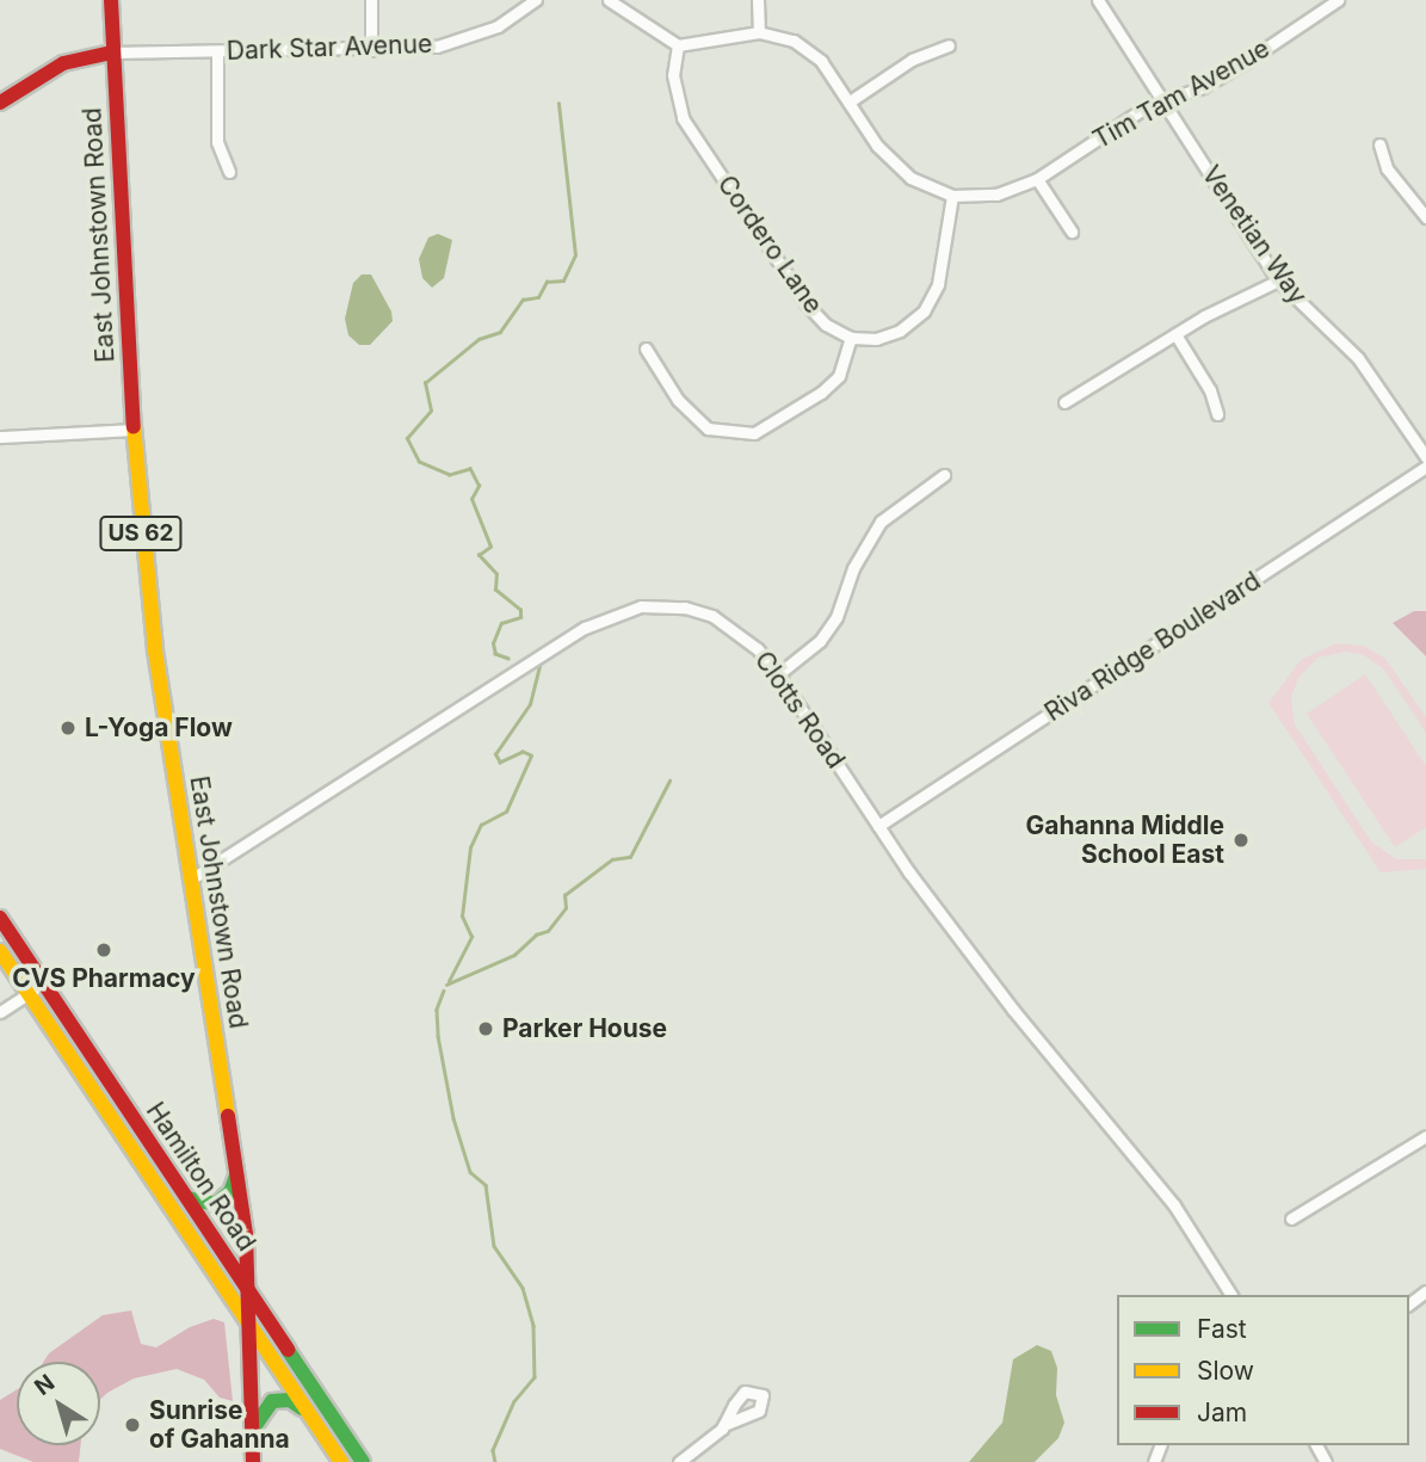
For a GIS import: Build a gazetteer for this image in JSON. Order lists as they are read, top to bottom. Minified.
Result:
{"streets":{"main road":["East Johnstown Road","US 62","Hamilton Road"],"street":["Dark Star Avenue","Tim Tam Avenue","Venetian Way","Cordero Lane","Riva Ridge Boulevard","Clotts Road"]},"crossings":[["Dark Star Avenue","East Johnstown Road"],["Tim Tam Avenue","Venetian Way"],["Tim Tam Avenue","Cordero Lane"],["East Johnstown Road","Clotts Road"],["East Johnstown Road","Hamilton Road"],["Riva Ridge Boulevard","Clotts Road"]],"places":["L-Yoga Flow","Gahanna Middle School East","CVS Pharmacy","Parker House","Sunrise of Gahanna"],"legend":["Fast","Slow","Jam"],"north":"top left"}
